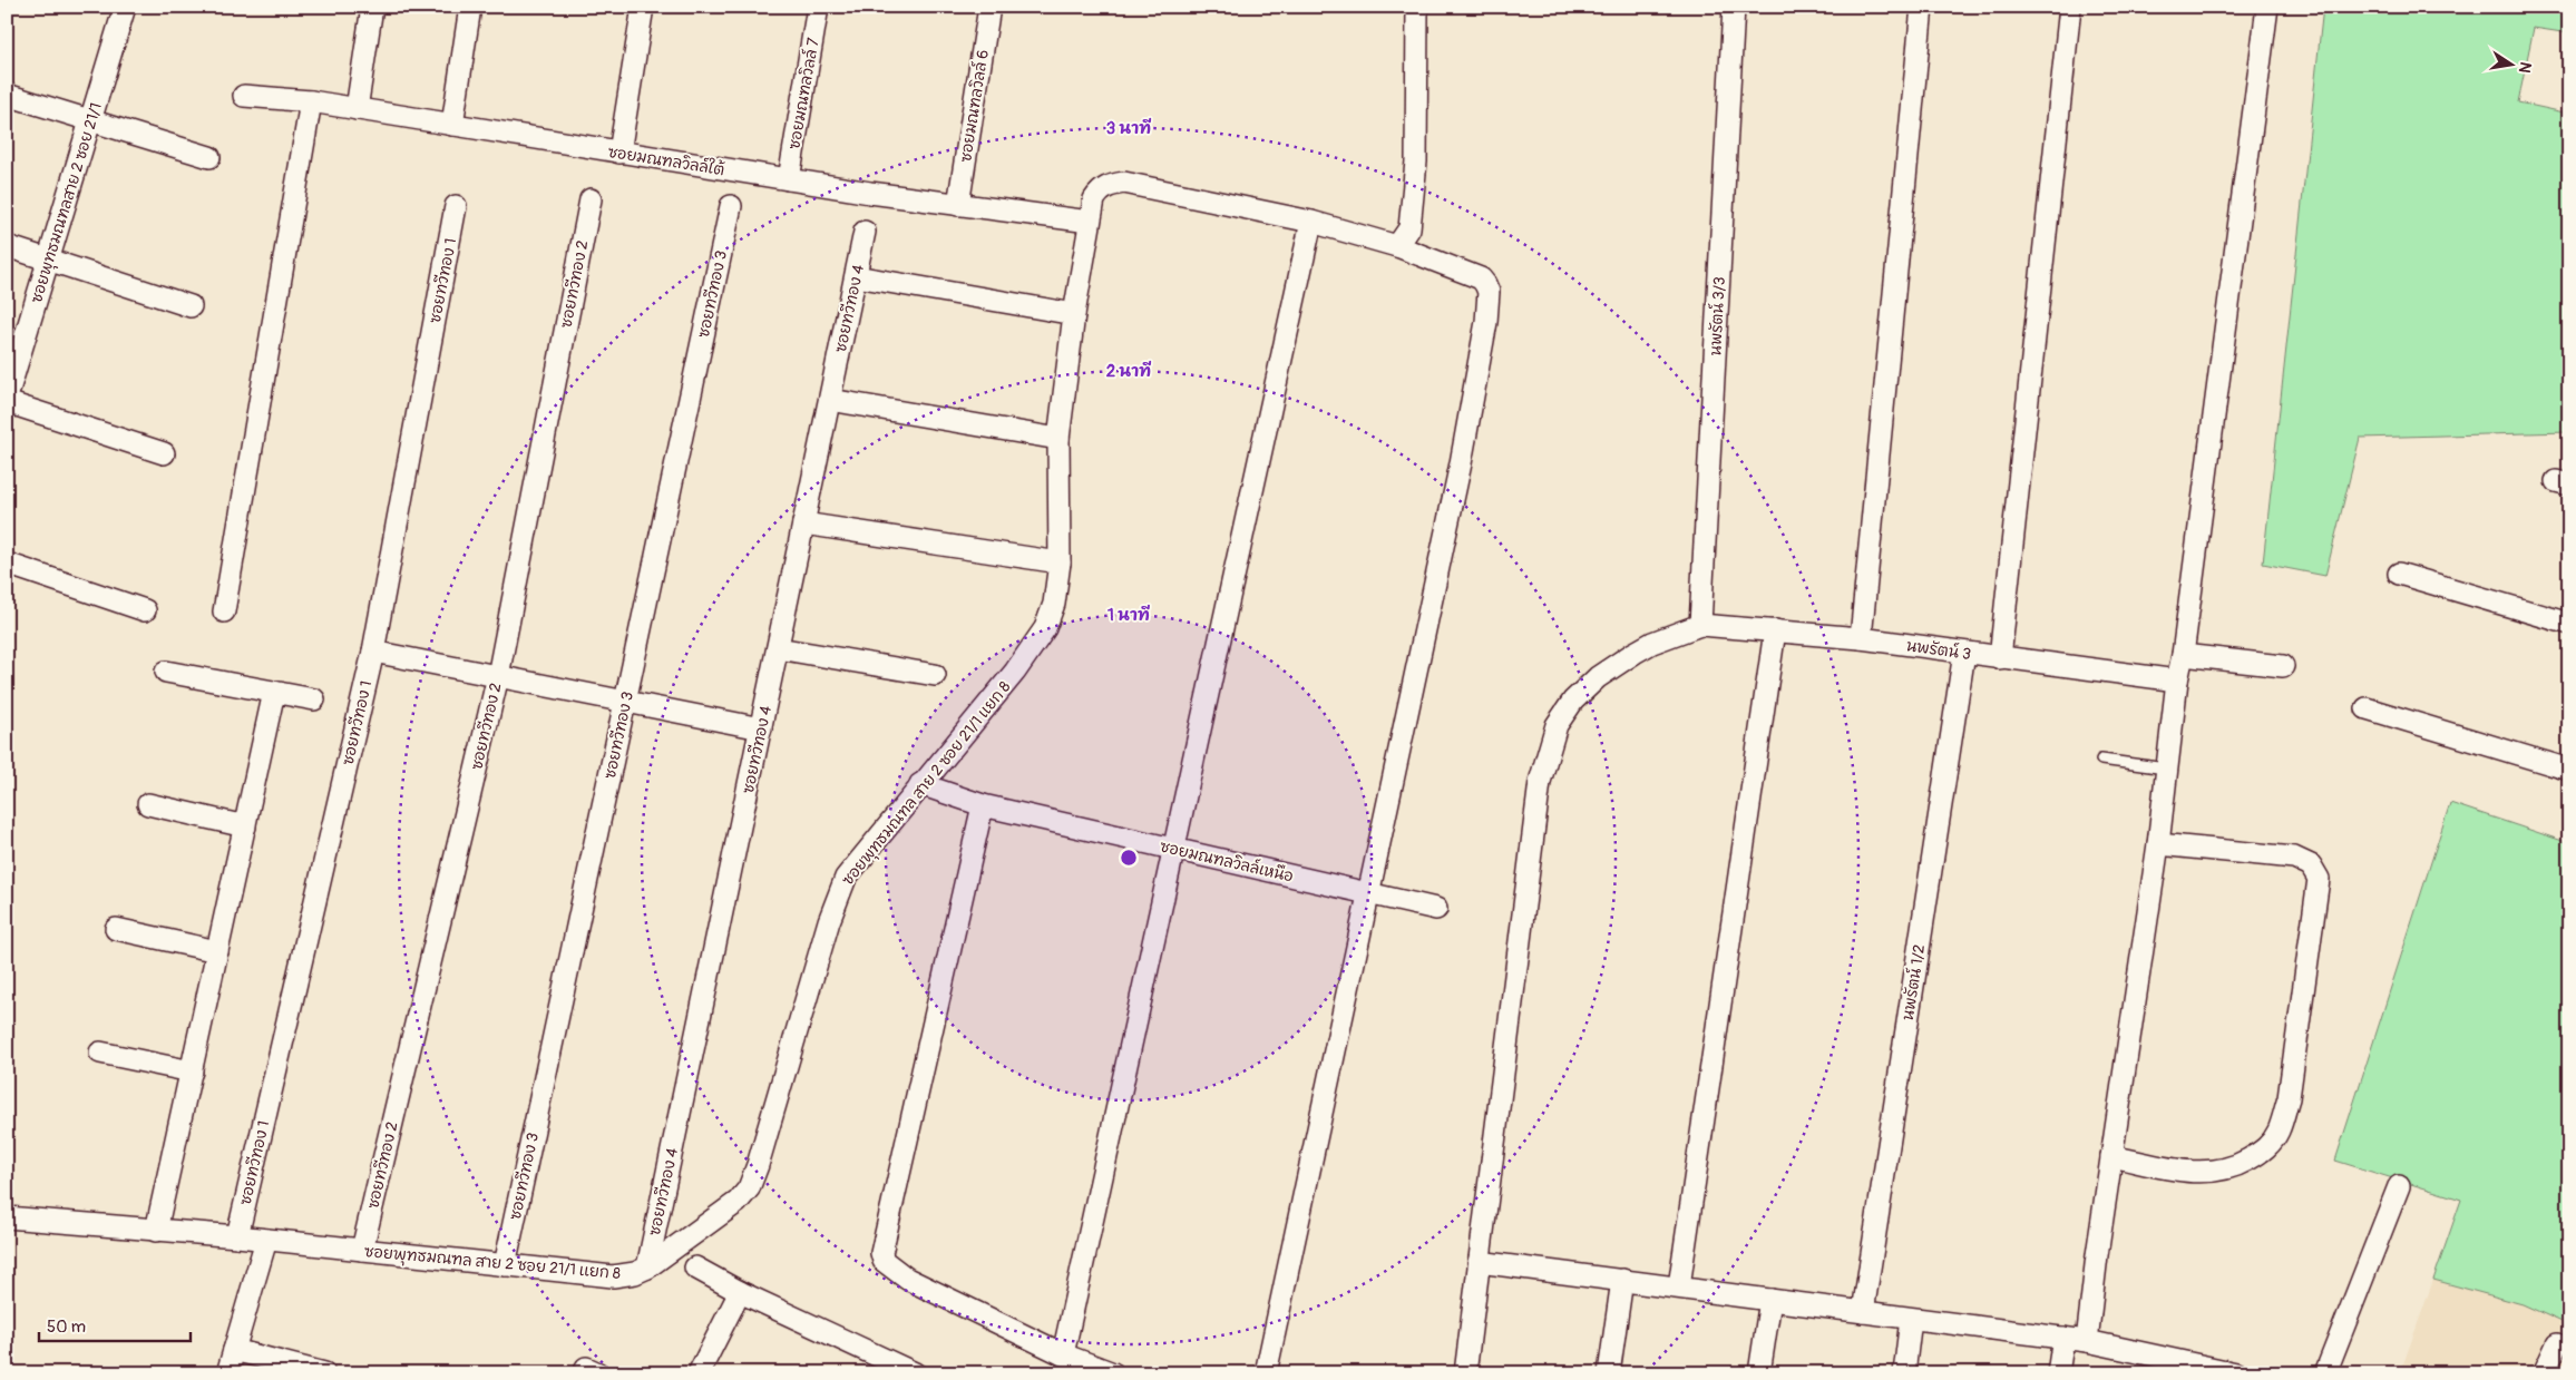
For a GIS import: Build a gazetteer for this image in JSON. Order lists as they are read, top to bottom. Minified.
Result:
{"streets":{"street":["ซอยมณฑลวิลล์ 7","ซอยมณฑลวิลล์ 6","ซอยมณฑลวิลล์ใต้","ซอยพุทธมณฑลสาย 2 ซอย 21/1","ซอยทวีทอง 1","ซอยทวีทอง 2","ซอยทวีทอง 3","ซอยทวีทอง 4","นพรัตน์ 3/3","นพรัตน์ 3","ซอยพุทธมณฑล สาย 2 ซอย 21/1 แยก 8","ซอยมณฑลวิลล์เหนือ","นพรัตน์ 1/2"]},"crossings":[["ซอยมณฑลวิลล์ 7","ซอยมณฑลวิลล์ใต้"],["ซอยมณฑลวิลล์ 6","ซอยมณฑลวิลล์ใต้"],["ซอยมณฑลวิลล์ใต้","ซอยพุทธมณฑล สาย 2 ซอย 21/1 แยก 8"],["ซอยทวีทอง 1","ซอยพุทธมณฑล สาย 2 ซอย 21/1 แยก 8"],["ซอยทวีทอง 2","ซอยพุทธมณฑล สาย 2 ซอย 21/1 แยก 8"],["ซอยทวีทอง 3","ซอยพุทธมณฑล สาย 2 ซอย 21/1 แยก 8"],["ซอยทวีทอง 4","ซอยพุทธมณฑล สาย 2 ซอย 21/1 แยก 8"],["นพรัตน์ 3/3","นพรัตน์ 3"],["นพรัตน์ 3","นพรัตน์ 1/2"],["ซอยพุทธมณฑล สาย 2 ซอย 21/1 แยก 8","ซอยมณฑลวิลล์เหนือ"]],"scale_bar":"50 m","north":"right","rings":["3 นาที","2 นาที","1 นาที"]}
